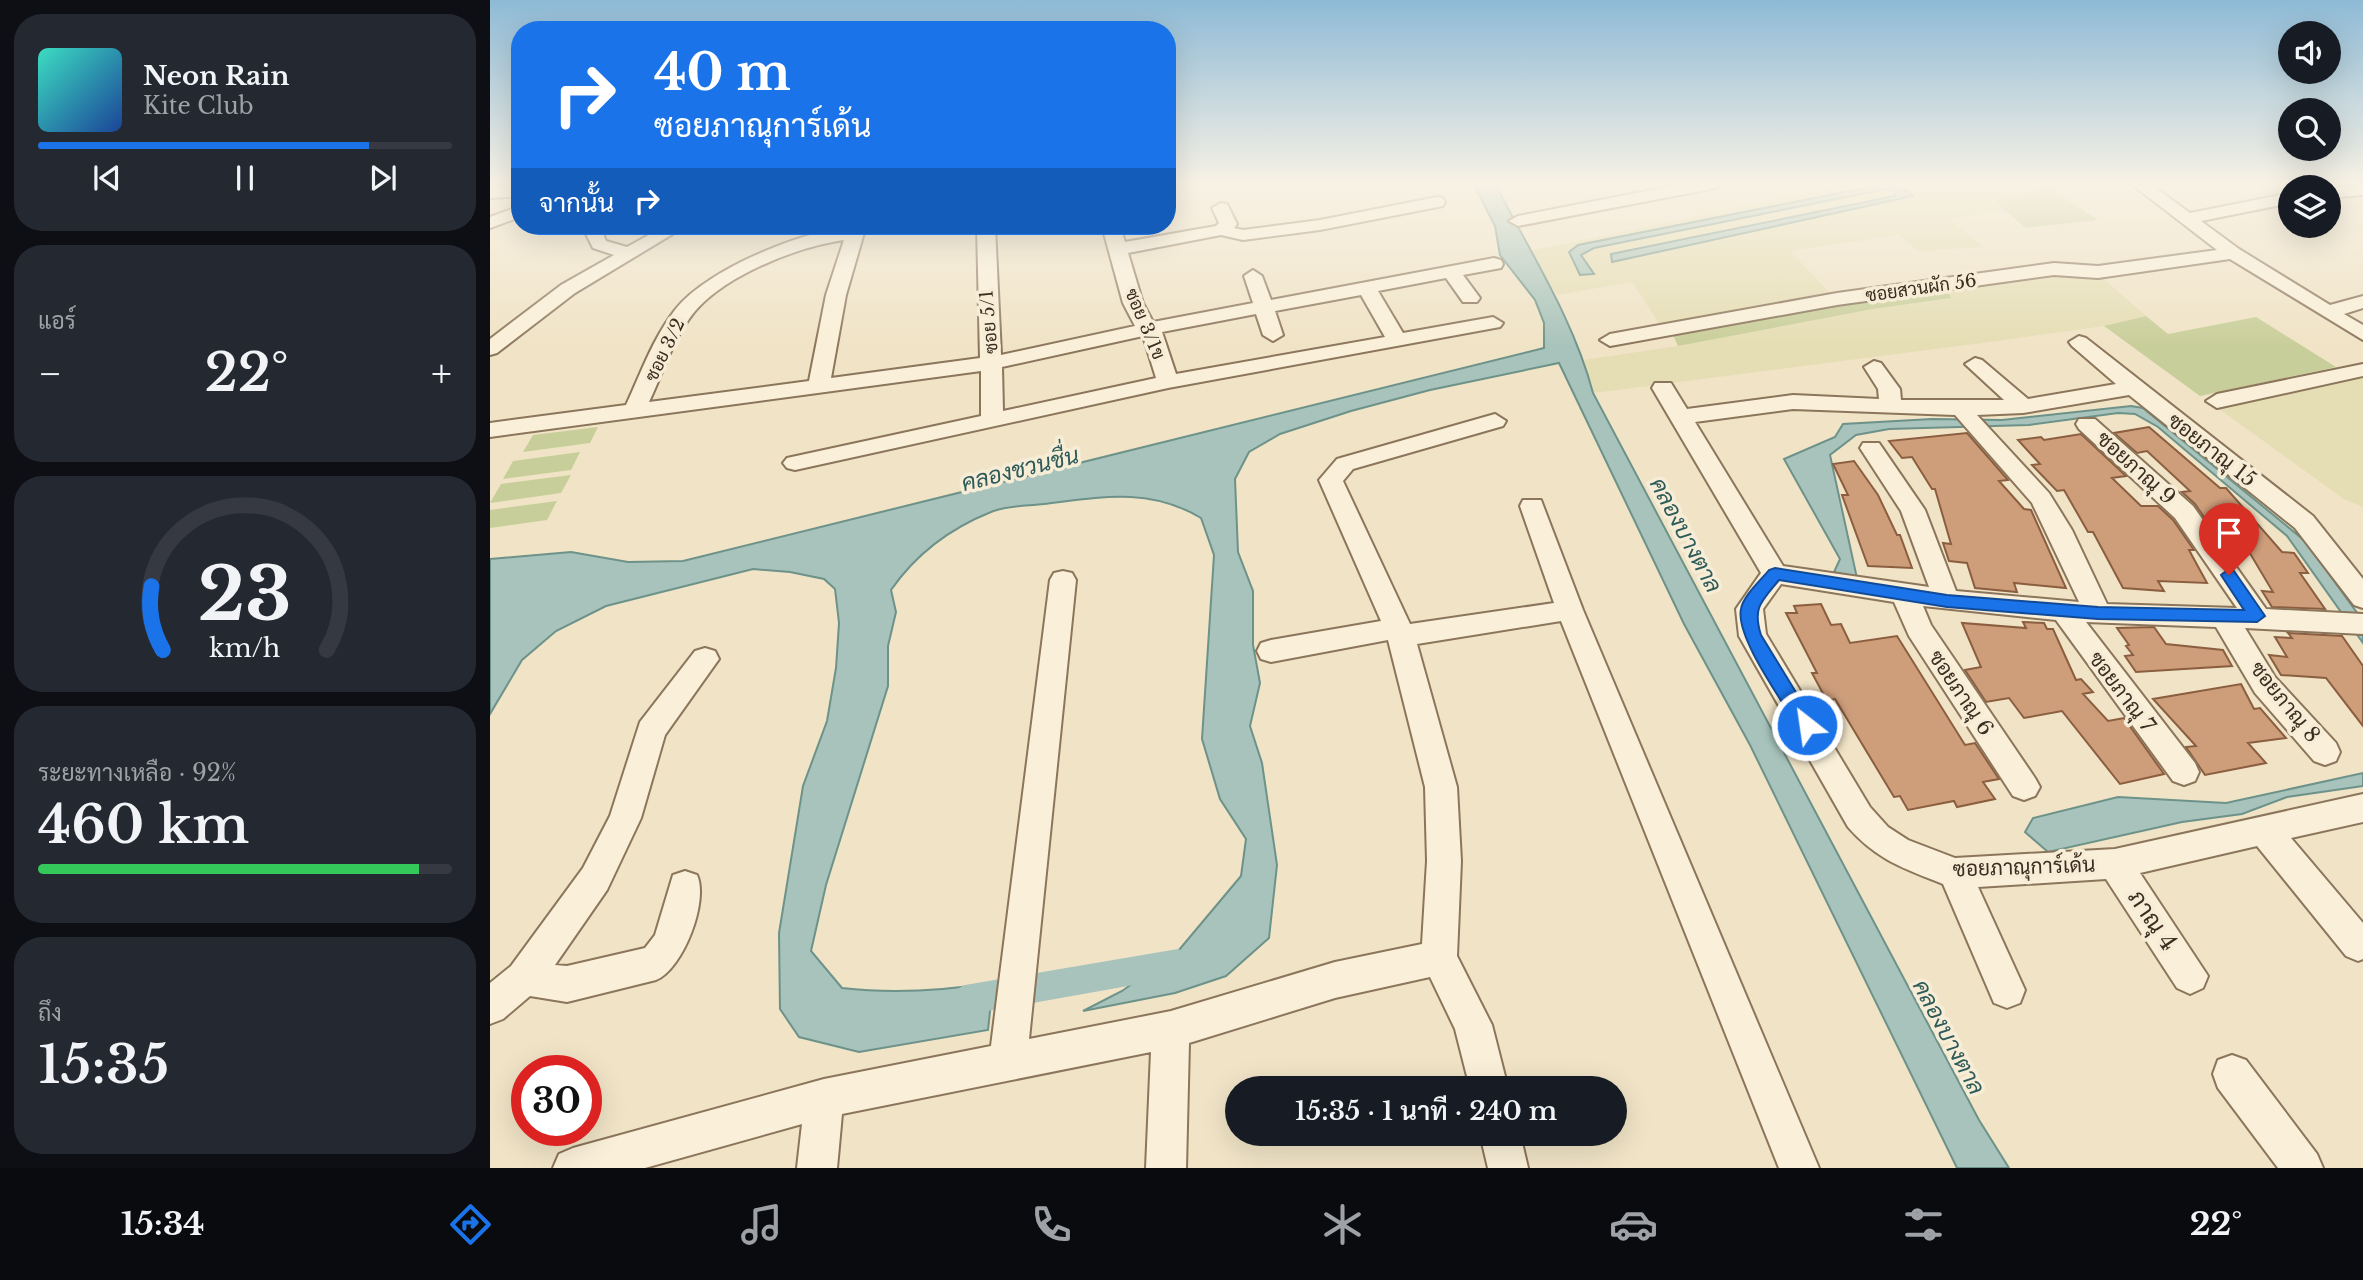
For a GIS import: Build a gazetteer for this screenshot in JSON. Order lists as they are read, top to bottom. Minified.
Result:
{"streets":{"street":["ซอยสวนผัก 56","ซอย 5/1","ซอย 3/1ข","ซอย 3/2","ซอยภาณุ 15","ซอยภาณุ 9","ซอยภาณุ 7","ซอยภาณุ 6","ซอยภาณุ 8","ซอยภาณุการ์เด้น","ภาณุ 4"]},"crossings":[["ซอยภาณุการ์เด้น","ภาณุ 4"]],"water":["คลองชวนชื่น","คลองบางตาล"],"page":{"turn":["40 m","ซอยภาณุการ์เด้น"],"song":["Neon Rain","Kite Club"],"then":"จากนั้น","tile":["แอร์",["ระยะทางเหลือ · 92%","460 km"],["ถึง","15:35"]],"heat":["−","22°","+"],"limit":"30","trip":"15:35 · 1 นาที · 240 m","tabs":["15:34","22°"],"gauge":["23","km/h"]}}
